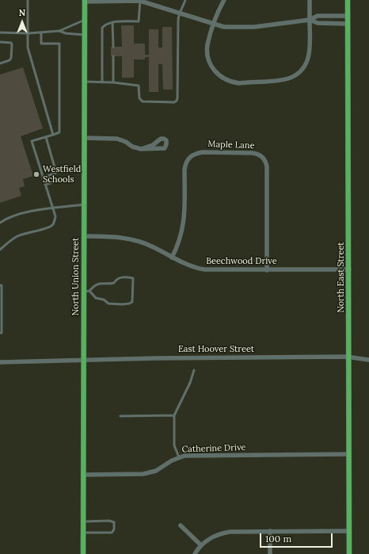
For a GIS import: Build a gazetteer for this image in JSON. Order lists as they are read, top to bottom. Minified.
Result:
{"streets":{"street":["Maple Lane","Beechwood Drive","North Union Street","North East Street","East Hoover Street","Catherine Drive"]},"crossings":[["Maple Lane","Beechwood Drive"],["Beechwood Drive","North Union Street"],["Beechwood Drive","North East Street"],["North Union Street","East Hoover Street"],["North Union Street","Catherine Drive"],["North East Street","East Hoover Street"],["North East Street","Catherine Drive"]],"places":["Westfield Schools"],"scale_bar":"100 m","north":"top"}
